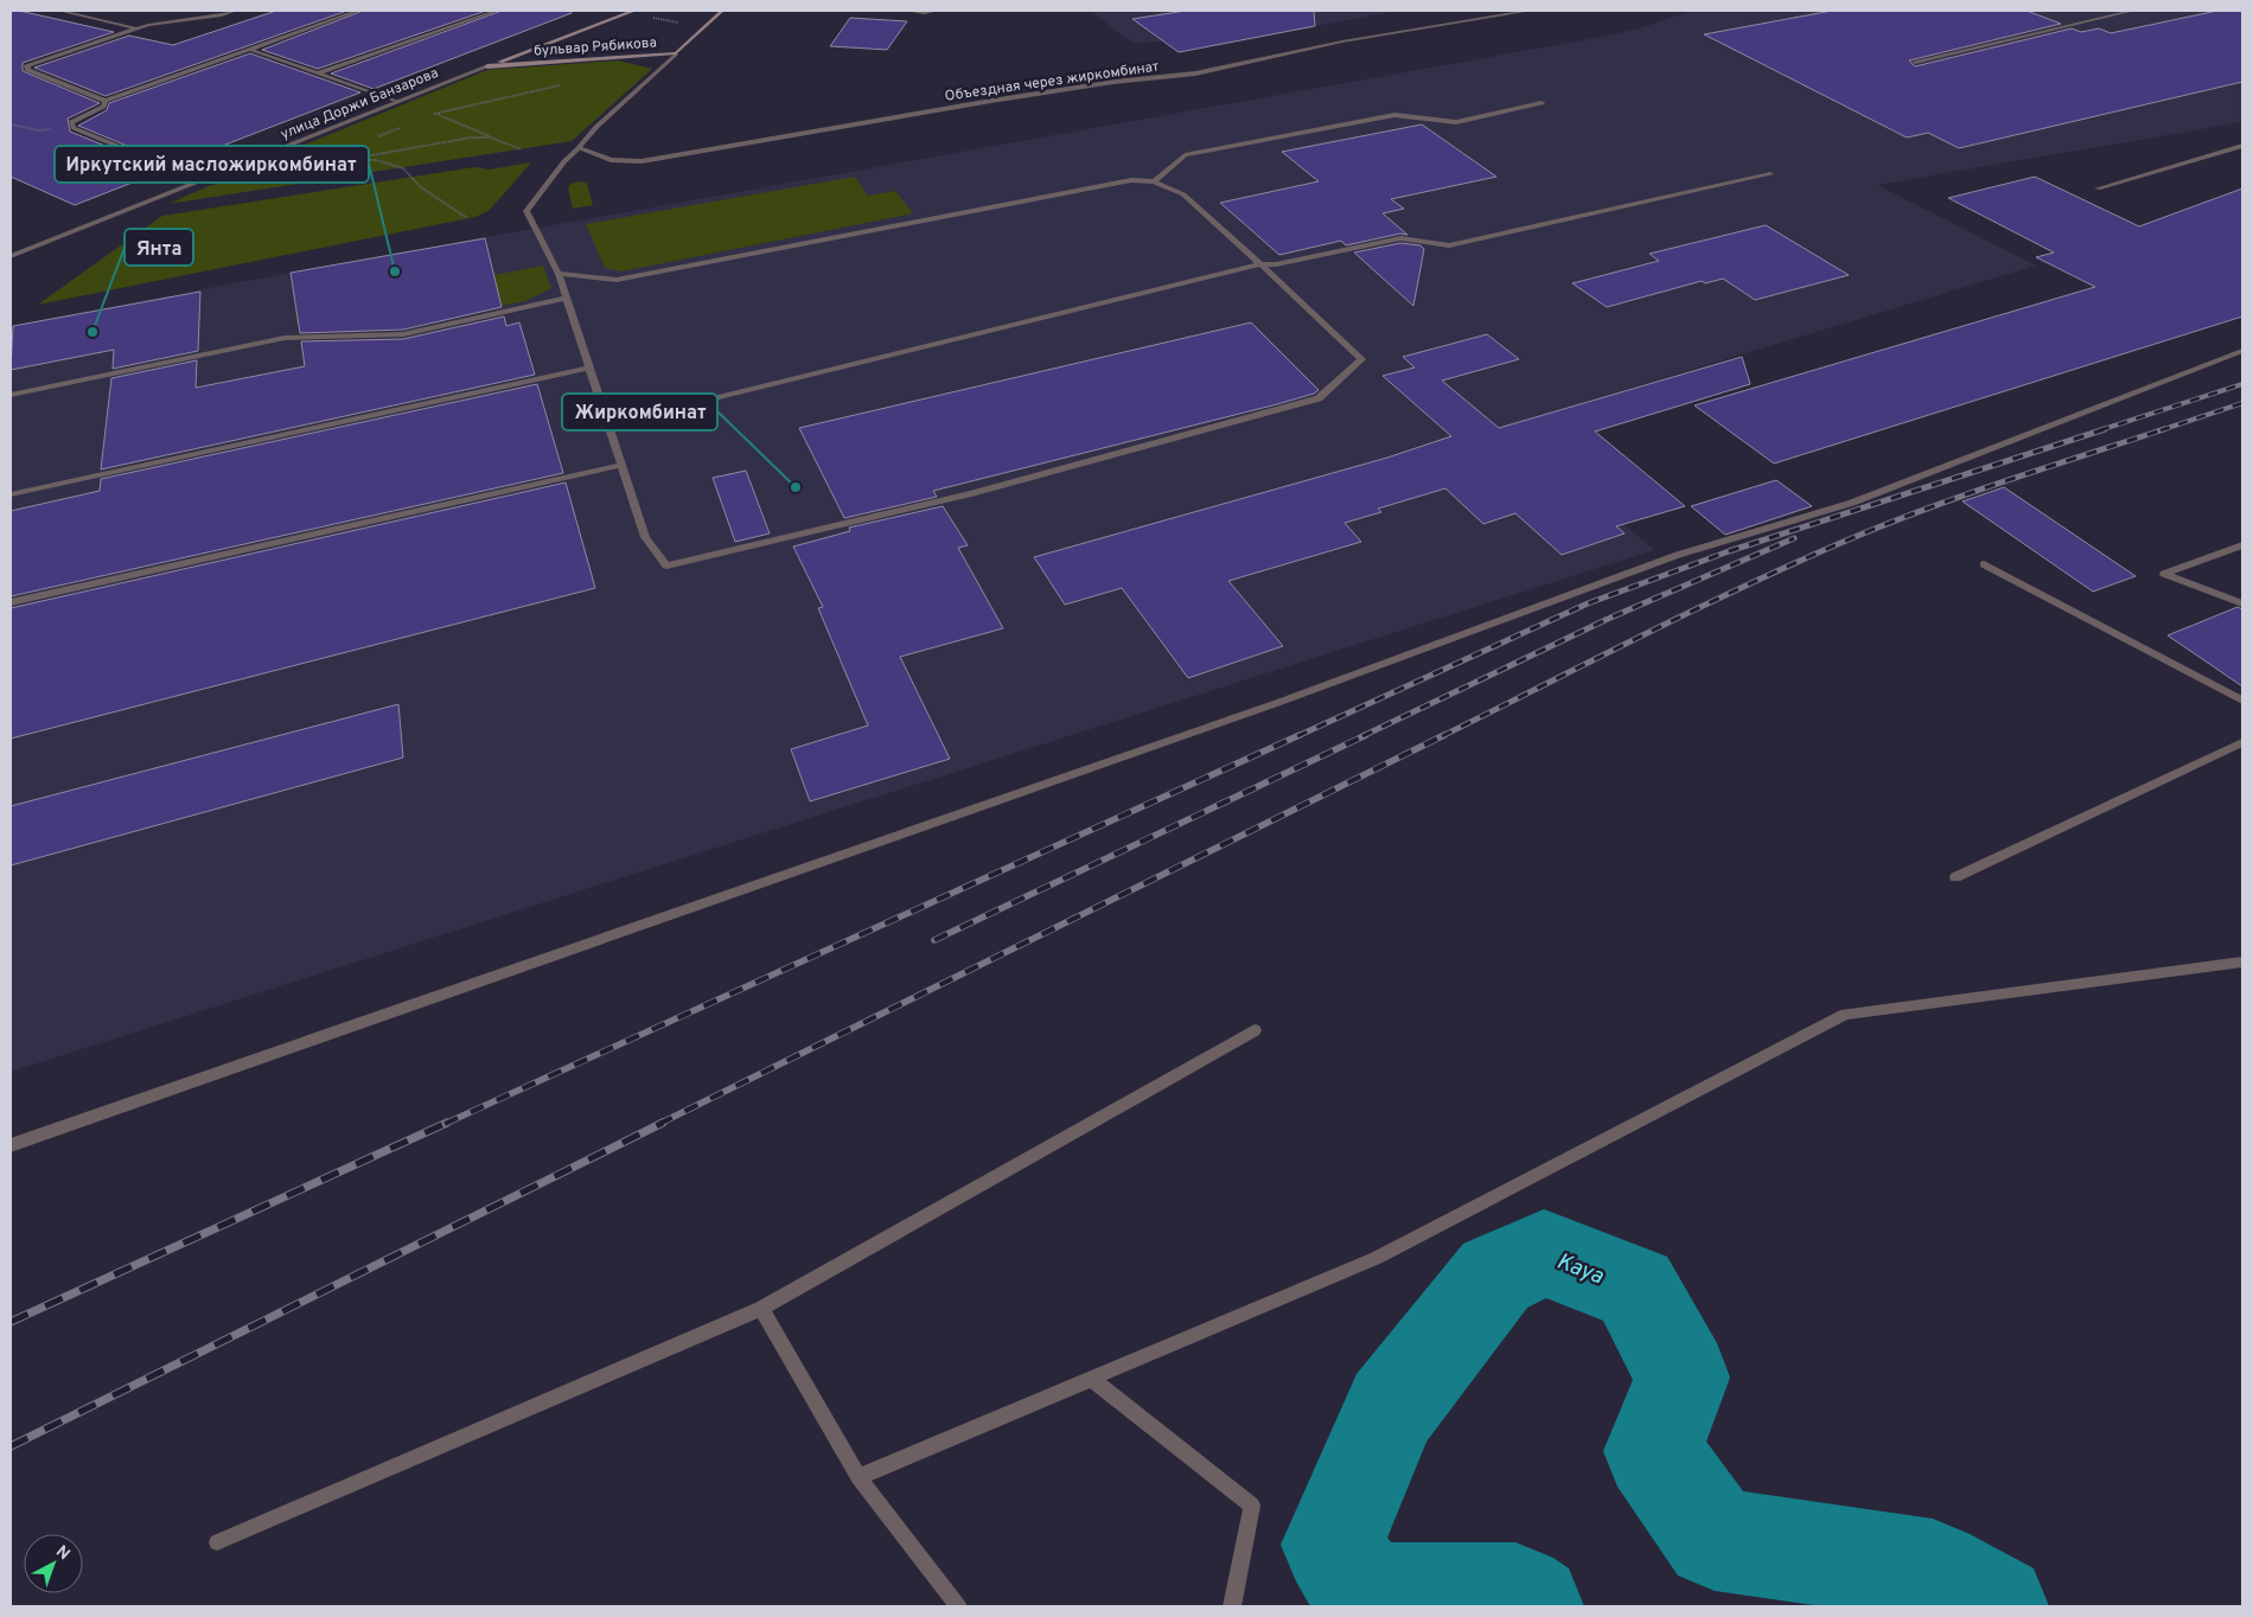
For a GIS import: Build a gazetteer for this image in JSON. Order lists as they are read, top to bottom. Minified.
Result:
{"streets":{"street":["бульвар Рябикова","Объездная через жиркомбинат","улица Доржи Банзарова"]},"crossings":[["бульвар Рябикова","Объездная через жиркомбинат"],["бульвар Рябикова","улица Доржи Банзарова"]],"water":["Kaya"],"places":["Иркутский масложиркомбинат","Янта","Жиркомбинат"],"north":"top right"}
